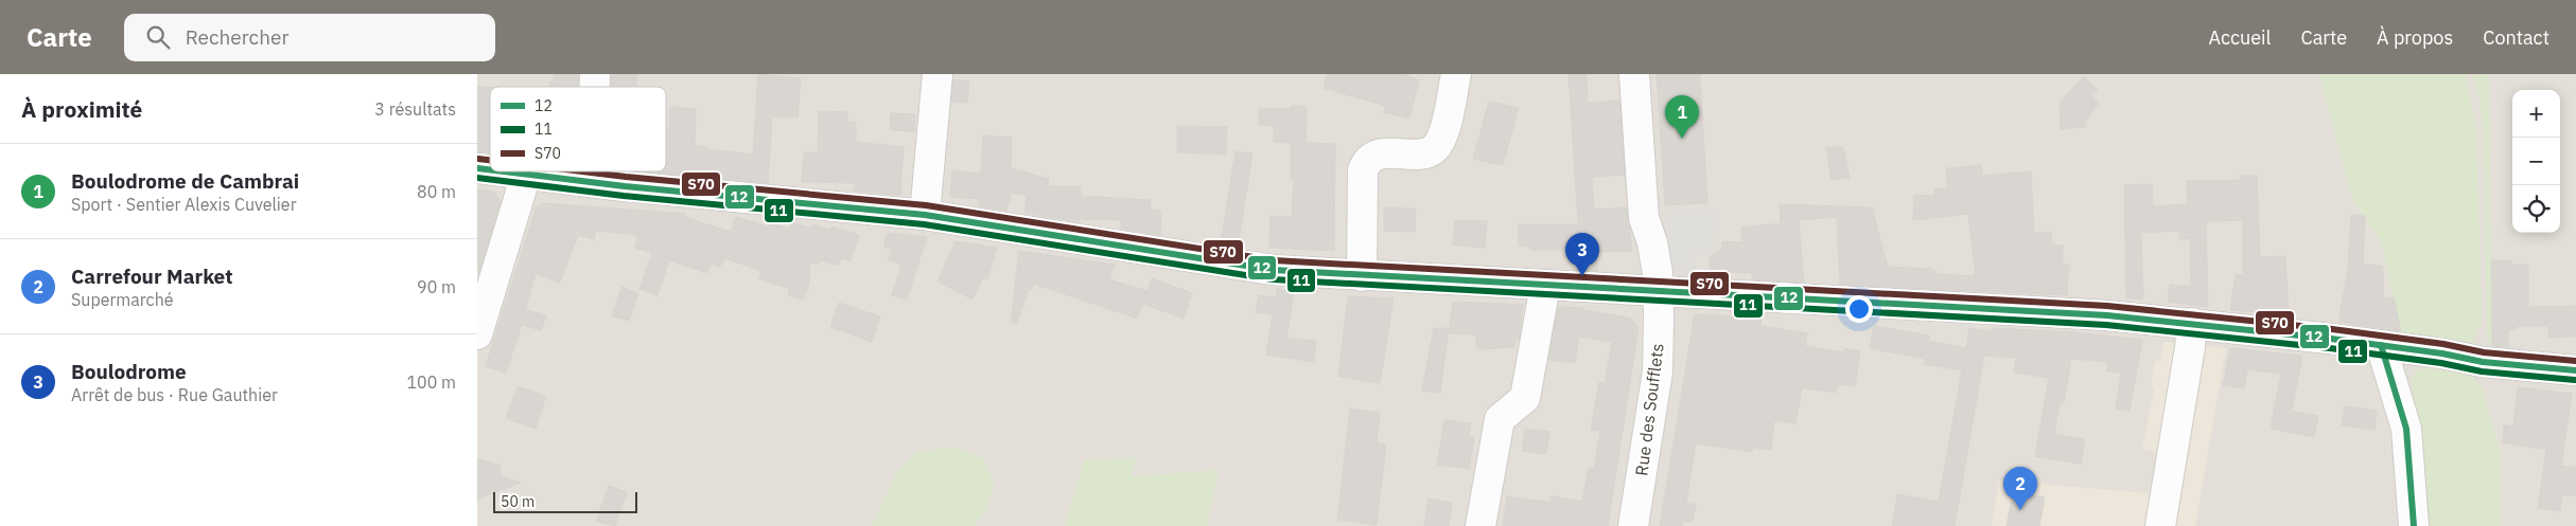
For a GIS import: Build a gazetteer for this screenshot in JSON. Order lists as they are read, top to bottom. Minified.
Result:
{"streets":{"street":["Rue des Soufflets"]},"lines":["transit line S70","transit line 12","transit line 11"],"legend":["12","11","S70"],"scale_bar":"50 m","page":{"header":"Carte","search":"Rechercher","nav":["Accueil","Carte","À propos","Contact"],"heading":["À proximité","3 résultats"],"map_buttons":["+","−"],"pins":["1","3","2"],"list":[{"mark":"1","name":"Boulodrome de Cambrai","note":"Sport · Sentier Alexis Cuvelier","value":"80 m"},{"mark":"2","name":"Carrefour Market","note":"Supermarché","value":"90 m"},{"mark":"3","name":"Boulodrome","note":"Arrêt de bus · Rue Gauthier","value":"100 m"}],"scale":"50 m"}}
